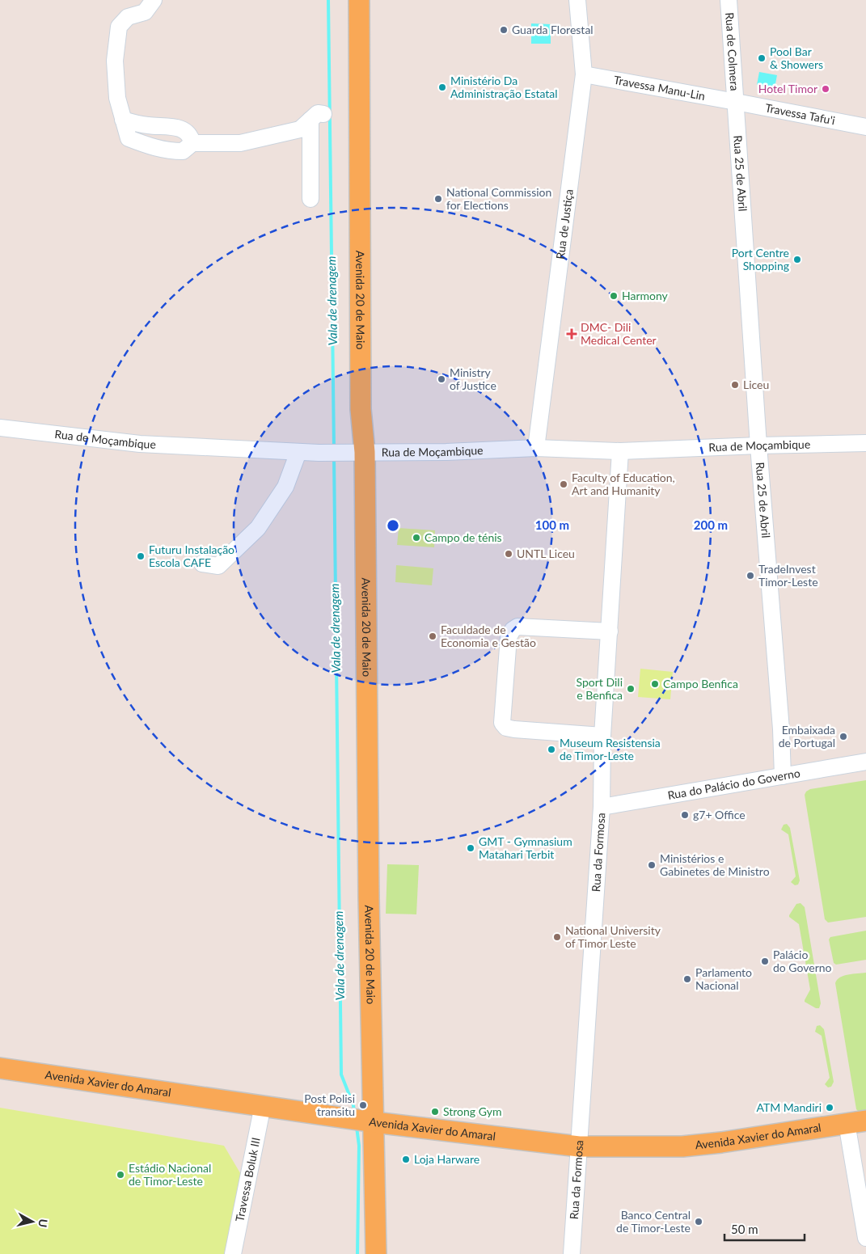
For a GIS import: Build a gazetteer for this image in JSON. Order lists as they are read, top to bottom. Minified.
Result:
{"streets":{"main road":["Avenida 20 de Maio","Avenida Xavier do Amaral"],"street":["Rua de Colmera","Travessa Manu-Lin","Travessa Tafu'i","Rua 25 de Abril","Rua de Justiça","Rua de Moçambique","Rua do Palácio do Governo","Rua da Formosa","Travessa Boluk III"]},"crossings":[["Rua de Colmera","Travessa Manu-Lin"],["Rua de Colmera","Travessa Tafu'i"],["Rua de Colmera","Rua 25 de Abril"],["Travessa Manu-Lin","Travessa Tafu'i"],["Travessa Manu-Lin","Rua 25 de Abril"],["Travessa Manu-Lin","Rua de Justiça"],["Travessa Tafu'i","Rua 25 de Abril"],["Rua 25 de Abril","Rua de Moçambique"],["Rua 25 de Abril","Rua do Palácio do Governo"],["Rua de Justiça","Rua de Moçambique"],["Avenida 20 de Maio","Rua de Moçambique"],["Avenida 20 de Maio","Avenida Xavier do Amaral"],["Rua de Moçambique","Rua da Formosa"],["Rua do Palácio do Governo","Rua da Formosa"],["Rua da Formosa","Avenida Xavier do Amaral"],["Avenida Xavier do Amaral","Travessa Boluk III"]],"water":["Vala de drenagem"],"places":{"other":["Guarda Florestal","Pool Bar & Showers","Ministério Da Administração Estatal","Hotel Timor","National Commission for Elections","Port Centre Shopping","Harmony","Ministry of Justice","Liceu","Faculty of Education, Art and Humanity","Campo de ténis","UNTL Liceu","Futuru Instalação Escola CAFE","TradeInvest Timor-Leste","Faculdade de Economia e Gestão","Campo Benfica","Sport Dili e Benfica","Embaixada de Portugal","Museum Resistensia de Timor-Leste","g7+ Office","GMT - Gymnasium Matahari Terbit","Ministérios e Gabinetes de Ministro","National University of Timor Leste","Palácio do Governo","Parlamento Nacional","Post Polisi transitu","ATM Mandiri","Strong Gym","Loja Harware","Estádio Nacional de Timor-Leste","Banco Central de Timor-Leste"],"health":["DMC- Dili Medical Center"]},"scale_bar":"50 m","north":"right","rings":["100 m","200 m"]}
